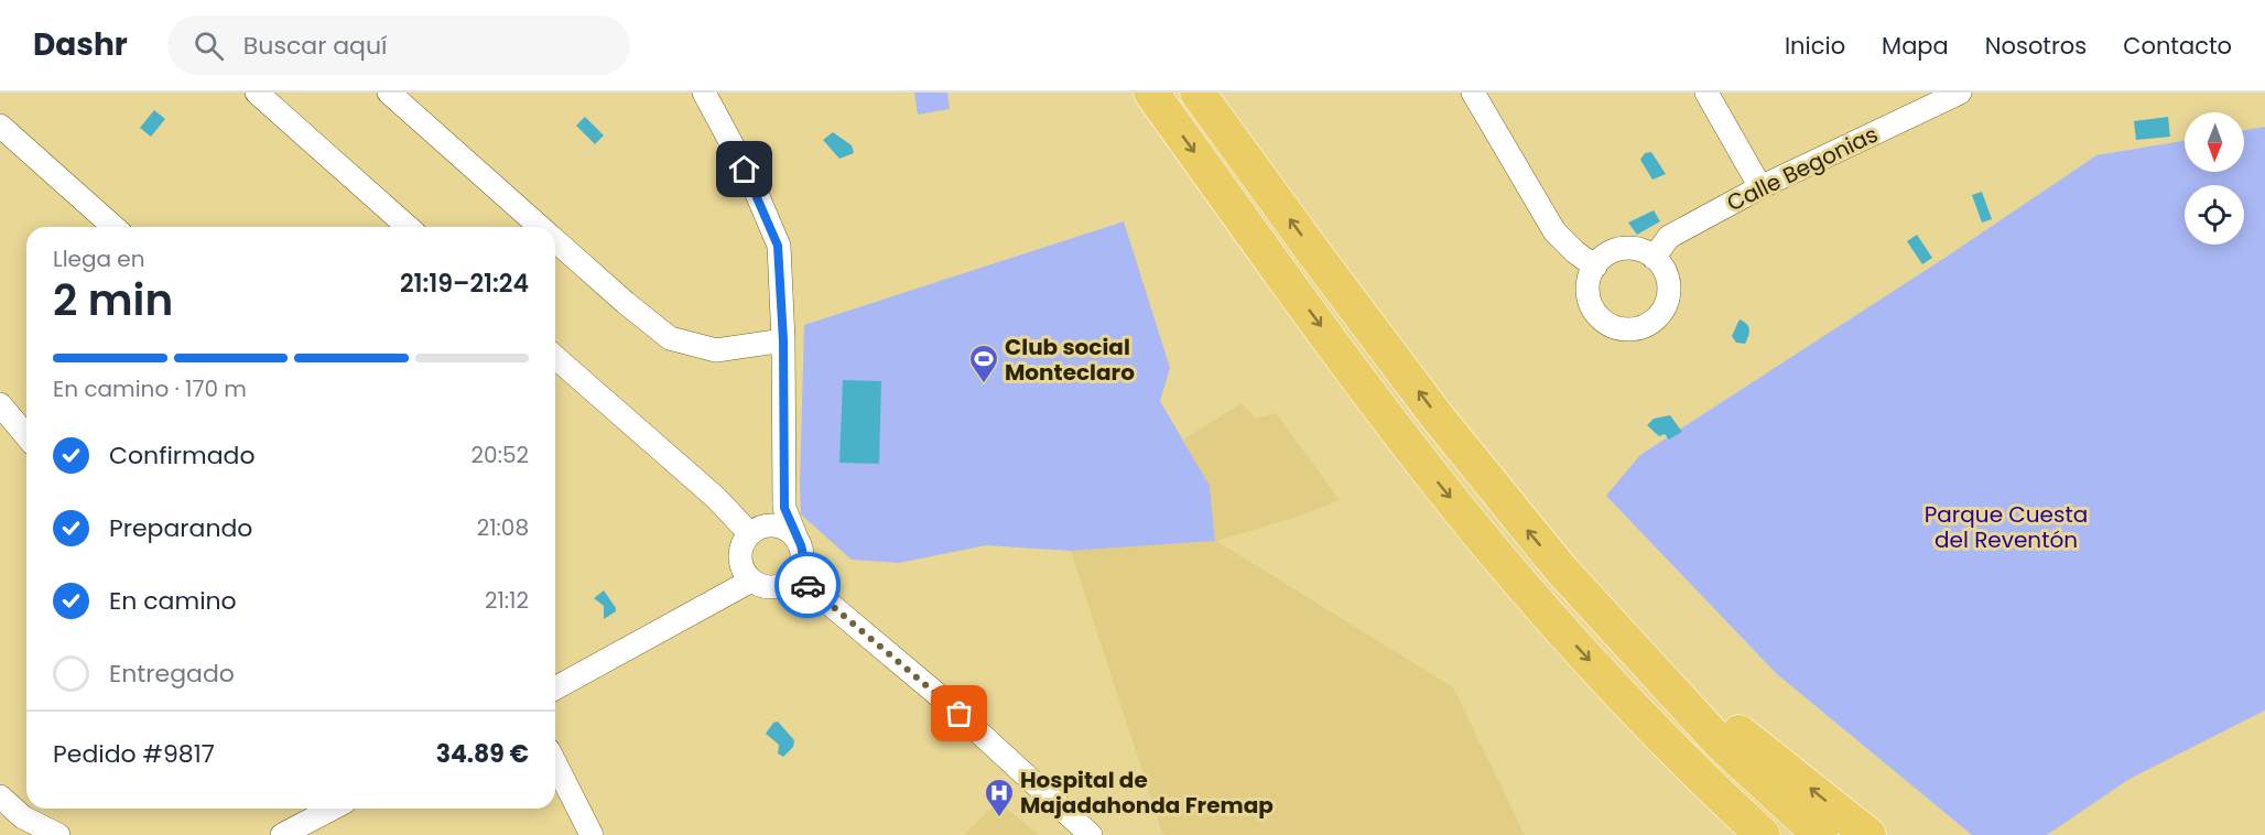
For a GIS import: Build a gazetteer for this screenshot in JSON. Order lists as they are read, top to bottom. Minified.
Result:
{"streets":{"street":["Calle Begonias"]},"parks":["Parque Cuesta del Reventón"],"places":{"sports":["Club social Monteclaro"],"hospital":["Hospital de Majadahonda Fremap"]},"north":"bottom","page":{"header":"Dashr","search":"Buscar aquí","nav":["Inicio","Mapa","Nosotros","Contacto"],"heading":["2 min","Llega en","21:19–21:24"],"panel":["Pedido #9817","34.89 €"],"bar":"En camino · 170 m","list":[["Confirmado","20:52"],["Preparando","21:08"],["En camino","21:12"],"Entregado"]}}
